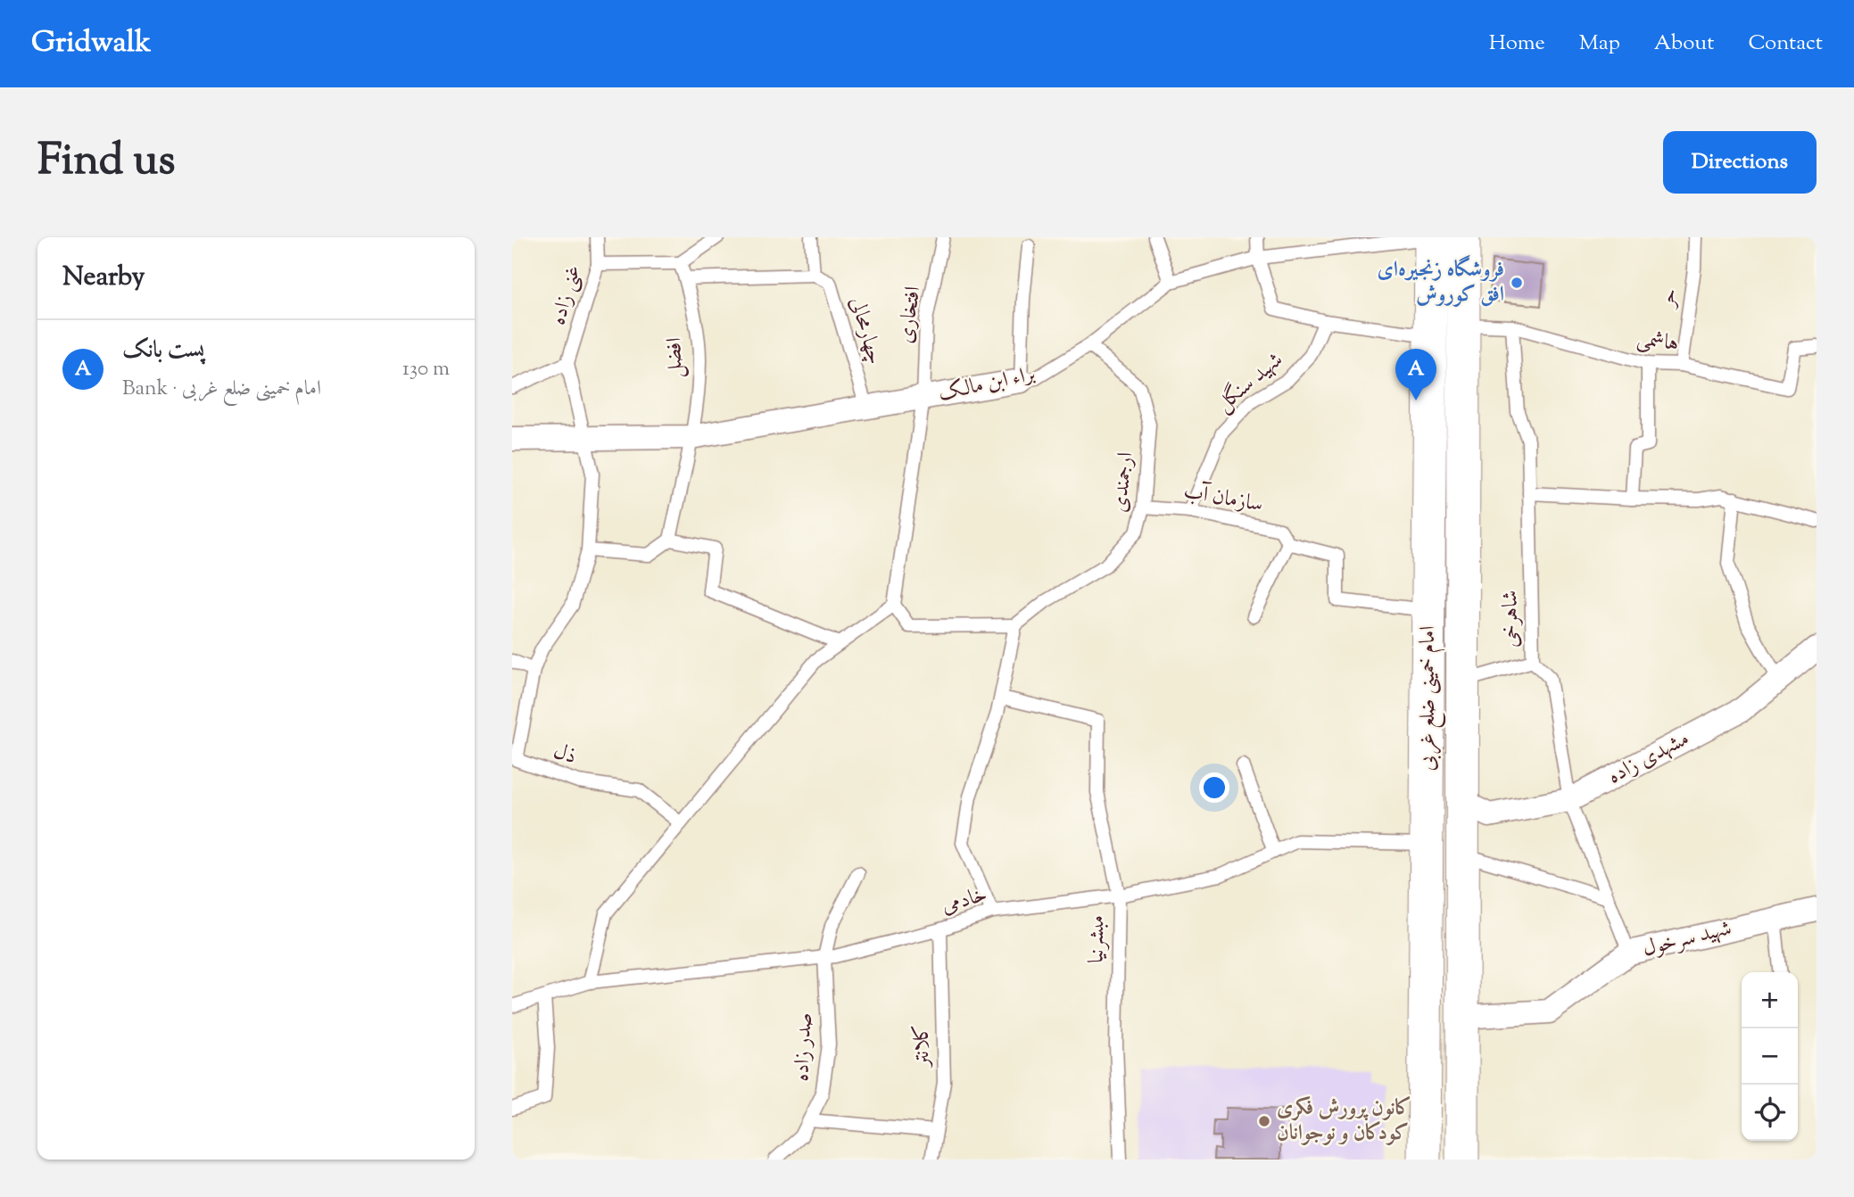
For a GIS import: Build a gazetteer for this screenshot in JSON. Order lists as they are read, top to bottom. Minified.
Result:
{"streets":{"main road":["امام خمینی ضلع غربی"],"street":["براء ابن مالک","مشهدی زاده","شهید سرخول"],"lane":["غنی زاده","حر","افتخاری","چهارمحالی","هاشمی","افضل","شهید سنگل","ارجمندی","سازمان آب","شاهرخی","ذل","خادمی","مبشرنیا","کلانتر","صدر زاده"]},"crossings":[["حر","هاشمی"],["افتخاری","براء ابن مالک"],["چهارمحالی","براء ابن مالک"],["هاشمی","شاهرخی"],["هاشمی","امام خمینی ضلع غربی"],["افضل","براء ابن مالک"],["شهید سنگل","سازمان آب"],["براء ابن مالک","ارجمندی"],["براء ابن مالک","امام خمینی ضلع غربی"],["ارجمندی","سازمان آب"],["سازمان آب","امام خمینی ضلع غربی"],["شاهرخی","مشهدی زاده"],["شاهرخی","شهید سرخول"],["امام خمینی ضلع غربی","مشهدی زاده"],["امام خمینی ضلع غربی","خادمی"],["امام خمینی ضلع غربی","شهید سرخول"],["خادمی","مبشرنیا"],["خادمی","کلانتر"],["خادمی","صدر زاده"]],"places":["فروشگاه زنجیره‌ای افق کوروش","کانون پرورش فکری کودکان و نوجوانان"],"page":{"header":"Gridwalk","nav":["Home","Map","About","Contact"],"title":"Find us","buttons":"Directions","heading":"Nearby","list":[{"mark":"A","name":"پست بانک","note":"Bank · امام خمینی ضلع غربی","value":"130 m"}],"pins":"A","map_buttons":["+","−"]}}
